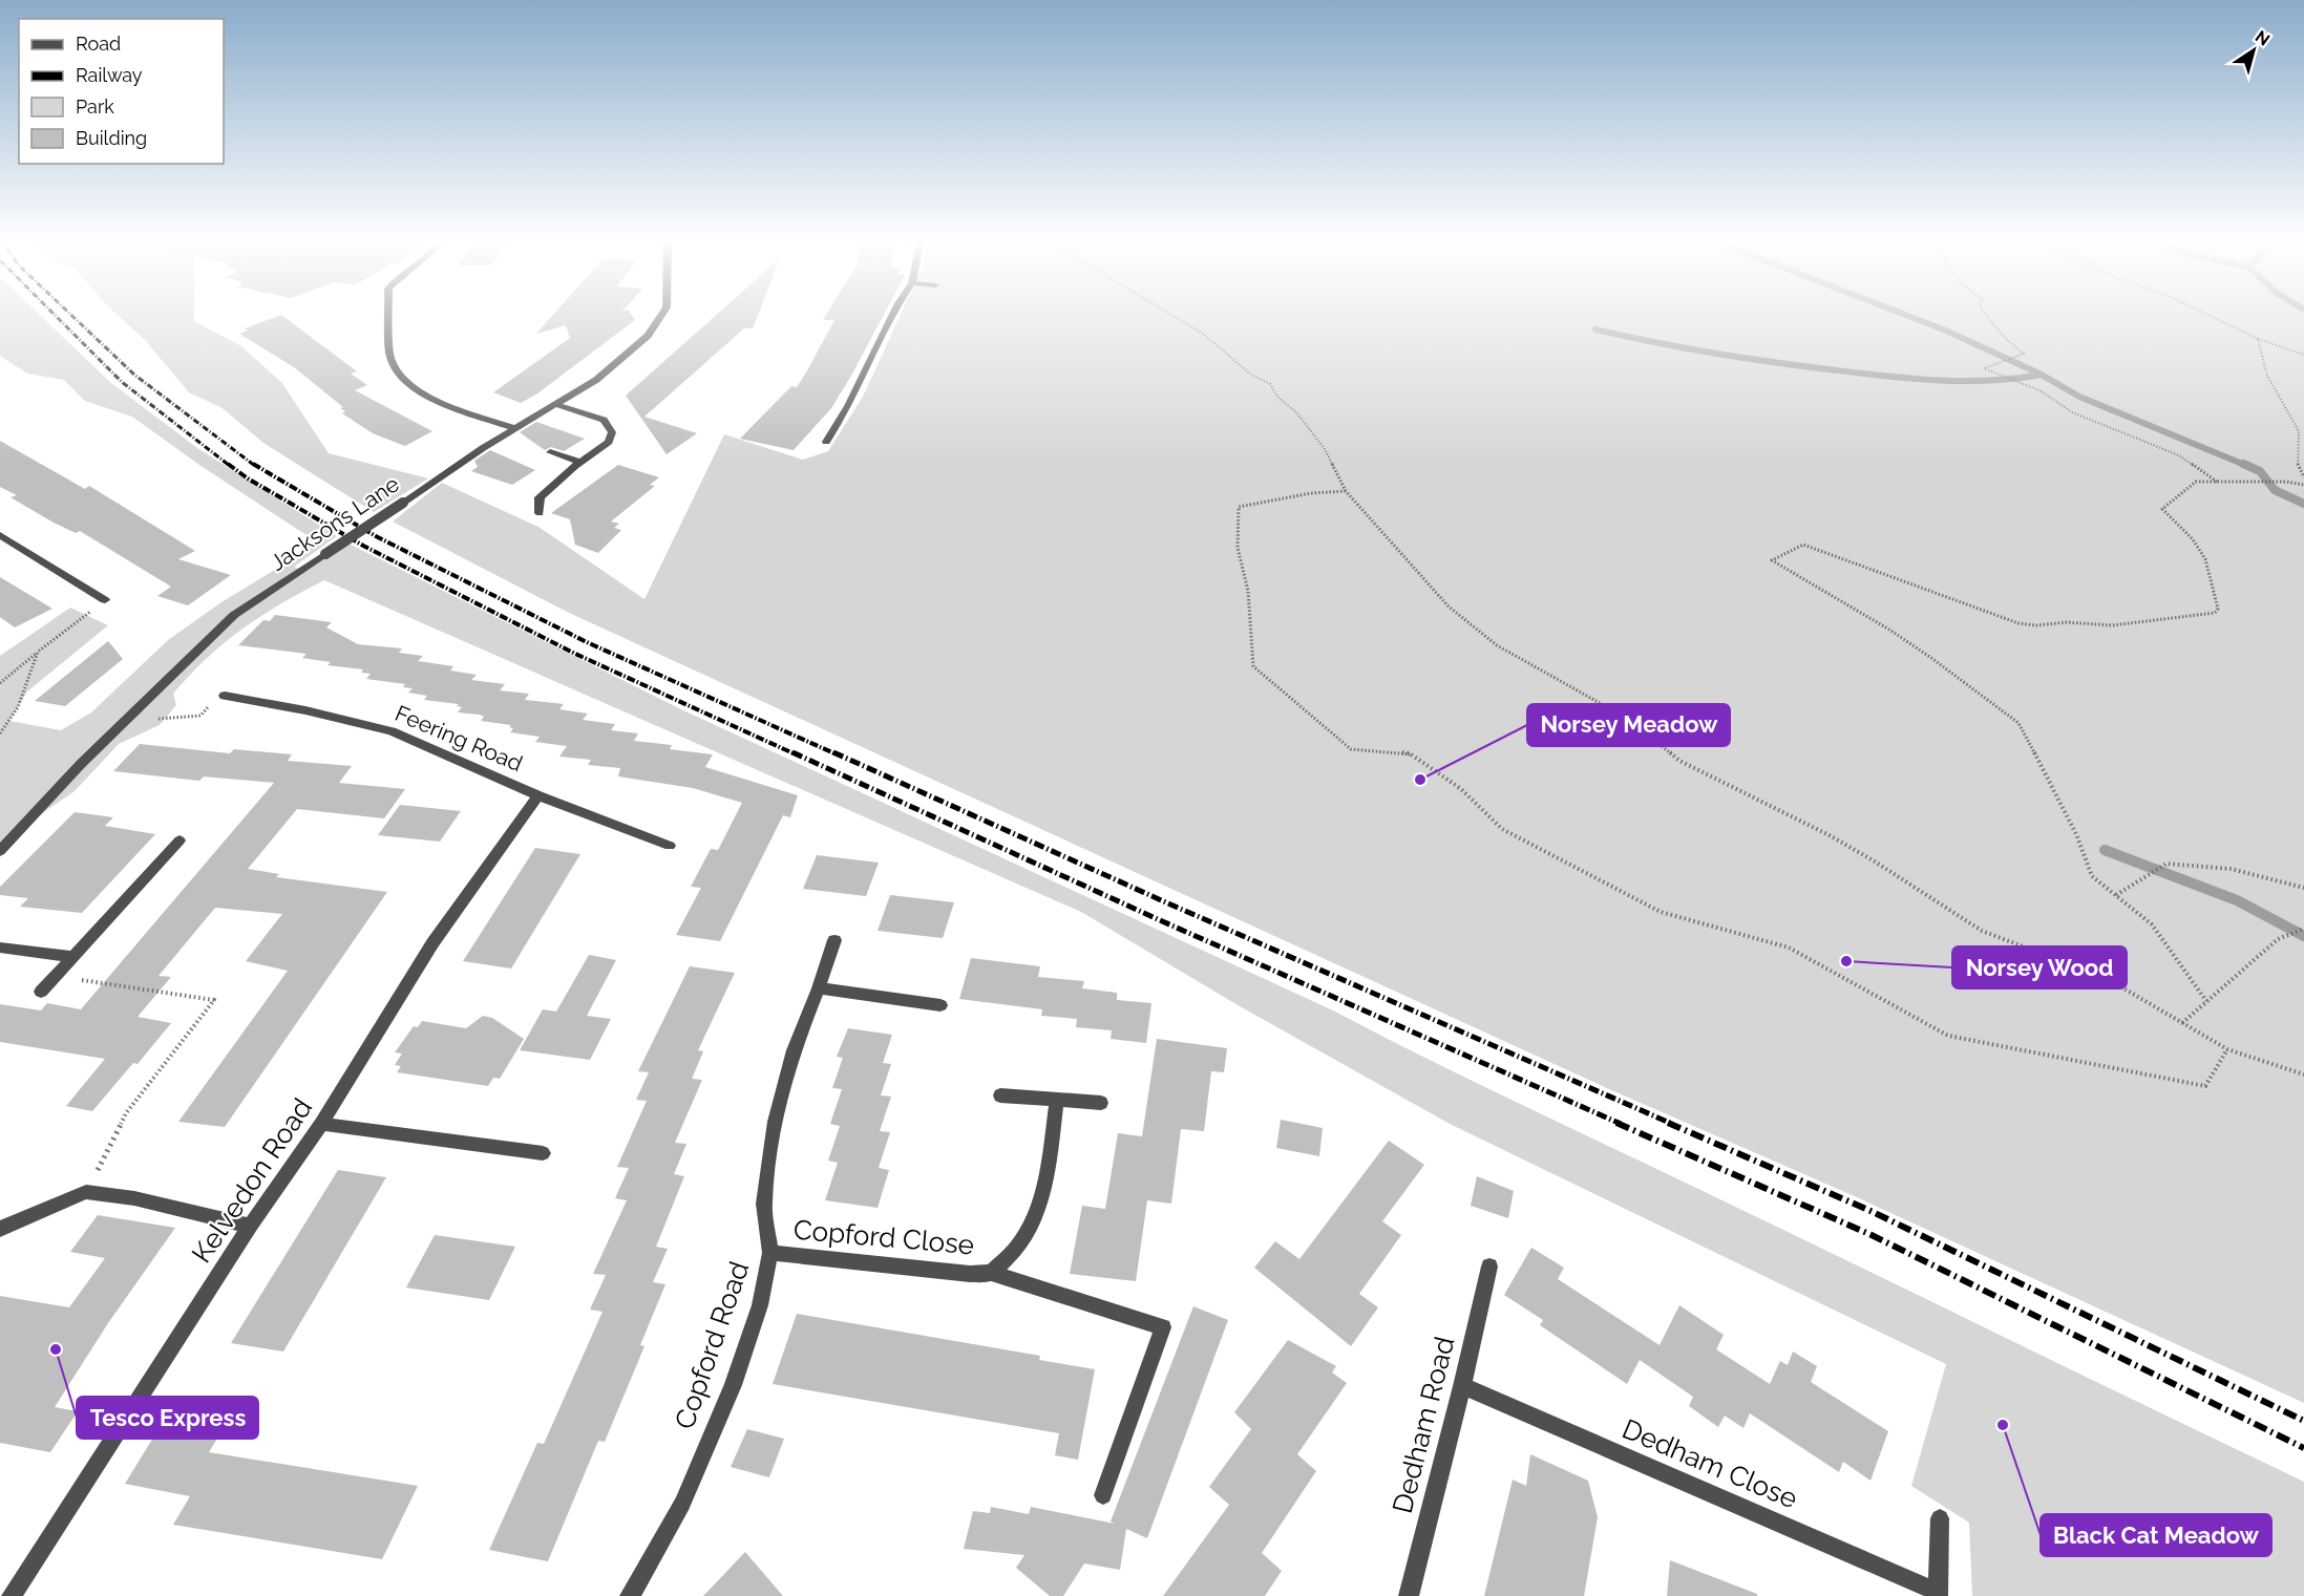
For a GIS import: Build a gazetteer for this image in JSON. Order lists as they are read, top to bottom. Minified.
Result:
{"streets":{"street":["Jacksons Lane","Feering Road","Kelvedon Road","Copford Close","Copford Road","Dedham Road","Dedham Close"]},"crossings":[["Feering Road","Kelvedon Road"],["Copford Close","Copford Road"],["Dedham Road","Dedham Close"]],"places":["Norsey Meadow","Norsey Wood","Tesco Express","Black Cat Meadow"],"legend":["Road","Railway","Park","Building"],"north":"top right"}
